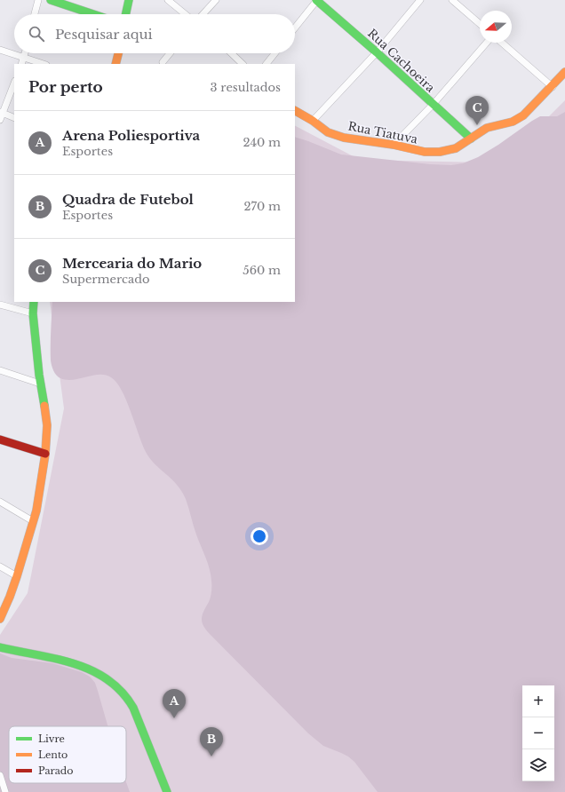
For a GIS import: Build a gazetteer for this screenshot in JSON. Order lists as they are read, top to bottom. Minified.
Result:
{"streets":{"street":["Rua Cachoeira","Rua Tiatuva"]},"crossings":[["Rua Cachoeira","Rua Tiatuva"]],"legend":["Livre","Lento","Parado"],"north":"left","page":{"search":"Pesquisar aqui","heading":["Por perto","3 resultados"],"pins":["C","A","B"],"list":[{"mark":"A","name":"Arena Poliesportiva","note":"Esportes","value":"240 m"},{"mark":"B","name":"Quadra de Futebol","note":"Esportes","value":"270 m"},{"mark":"C","name":"Mercearia do Mario","note":"Supermercado","value":"560 m"}],"map_buttons":["+","−"]}}
